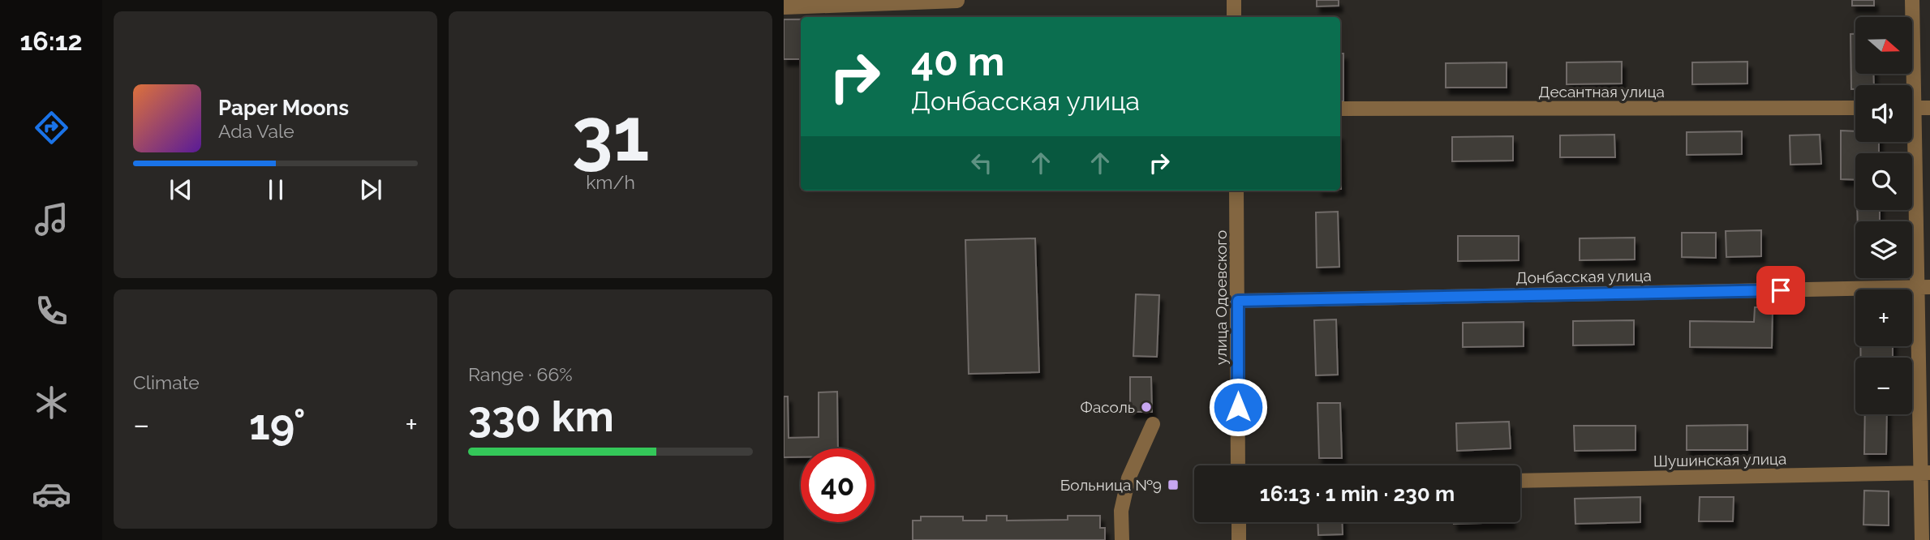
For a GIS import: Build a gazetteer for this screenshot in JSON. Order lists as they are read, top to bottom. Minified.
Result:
{"streets":{"street":["Десантная улица","Донбасская улица","улица Одоевского","Шушинская улица"]},"crossings":[["Донбасская улица","улица Одоевского"]],"places":{"other":["Фасоль"],"transit":["Больница №9"]},"north":"right","page":{"tabs":"16:12","tile":[["31","km/h"],"Climate",["Range · 66%","330 km"]],"map_buttons":["+","−"],"turn":["40 m","Донбасская улица"],"song":["Paper Moons","Ada Vale"],"heat":["−","19°","+"],"limit":"40","trip":"16:13 · 1 min · 230 m"}}
